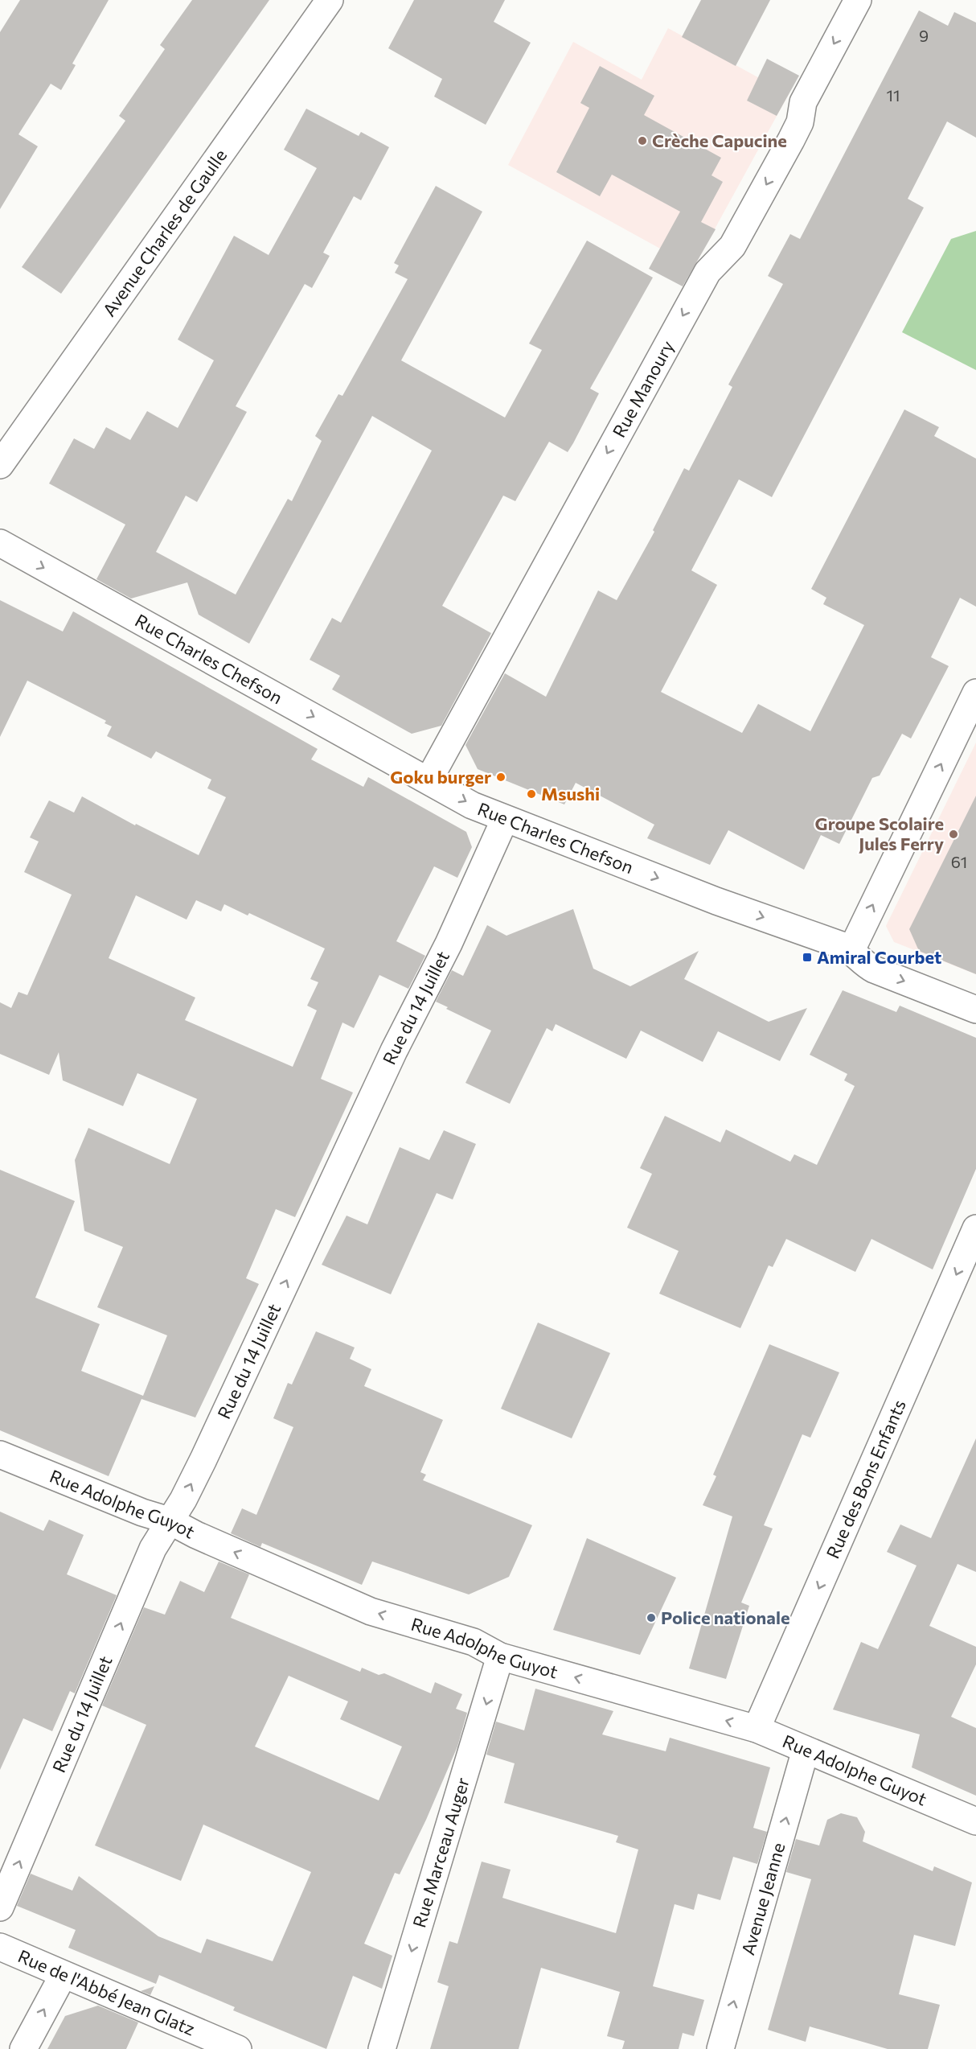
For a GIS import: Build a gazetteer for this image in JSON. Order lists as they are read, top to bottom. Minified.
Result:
{"streets":{"street":["Avenue Charles de Gaulle","Rue Manoury","Rue Charles Chefson","Rue du 14 Juillet","Rue des Bons Enfants","Rue Adolphe Guyot","Rue Marceau Auger","Avenue Jeanne","Rue de l'Abbé Jean Glatz"]},"crossings":[["Rue Manoury","Rue Charles Chefson"],["Rue Charles Chefson","Rue du 14 Juillet"],["Rue du 14 Juillet","Rue Adolphe Guyot"],["Rue des Bons Enfants","Rue Adolphe Guyot"],["Rue Adolphe Guyot","Rue Marceau Auger"],["Rue Adolphe Guyot","Avenue Jeanne"]],"one_way":["Rue Manoury","Rue Charles Chefson","Rue du 14 Juillet","Rue des Bons Enfants","Rue Adolphe Guyot","Rue Marceau Auger","Avenue Jeanne"],"places":{"other":["Crèche Capucine","Goku burger","Msushi","Groupe Scolaire Jules Ferry","Police nationale"],"transit":["Amiral Courbet"]},"house_numbers":["9","11","61"]}
